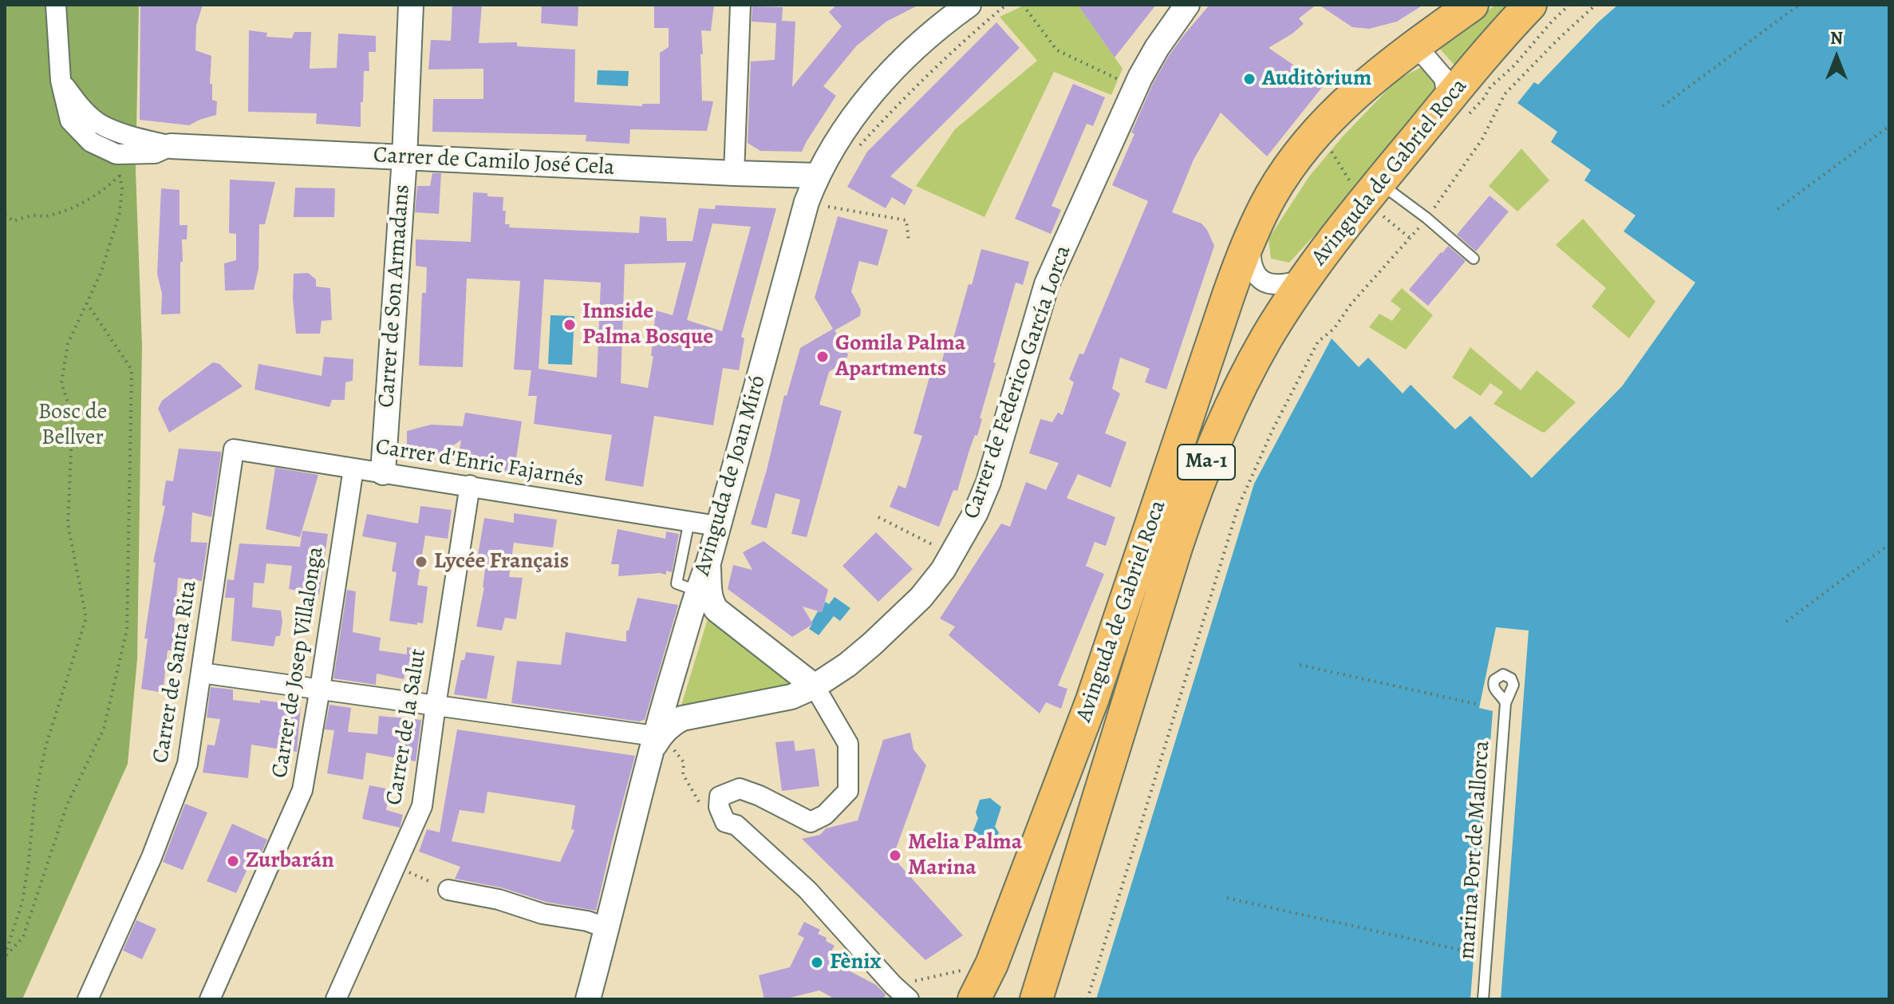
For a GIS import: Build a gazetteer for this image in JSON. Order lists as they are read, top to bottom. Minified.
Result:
{"streets":{"highway":["Avinguda de Gabriel Roca","Ma-1"],"street":["Carrer de Camilo José Cela","Carrer de Son Armadans","Carrer de Federico García Lorca","Carrer d'Enric Fajarnés","Avinguda de Joan Miró","Carrer de Josep Villalonga","Carrer de Santa Rita","Carrer de la Salut"],"lane":["marina Port de Mallorca"]},"crossings":[["Carrer de Camilo José Cela","Carrer de Son Armadans"],["Carrer de Camilo José Cela","Avinguda de Joan Miró"],["Carrer de Son Armadans","Carrer d'Enric Fajarnés"],["Carrer de Federico García Lorca","Avinguda de Joan Miró"],["Carrer d'Enric Fajarnés","Avinguda de Joan Miró"],["Carrer d'Enric Fajarnés","Carrer de Josep Villalonga"],["Carrer d'Enric Fajarnés","Carrer de Santa Rita"],["Carrer d'Enric Fajarnés","Carrer de la Salut"]],"parks":["Bosc de Bellver"],"places":["Auditòrium","Innside Palma Bosque","Gomila Palma Apartments","Lycée Français","Melia Palma Marina","Zurbarán","Fènix"],"north":"top"}
